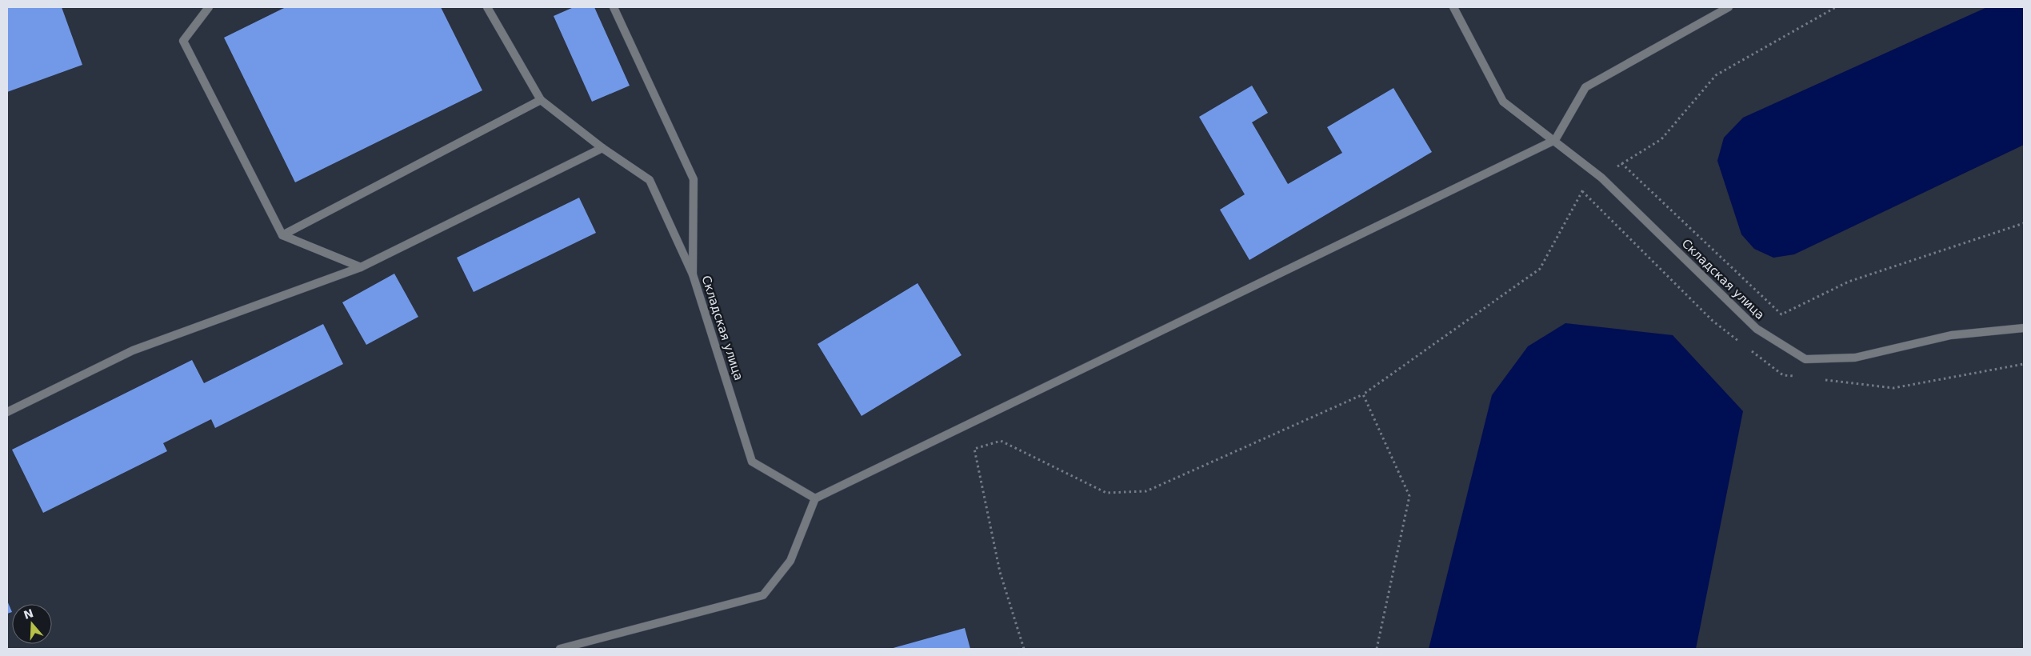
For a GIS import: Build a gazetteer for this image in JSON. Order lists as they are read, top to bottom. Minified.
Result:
{"streets":{"lane":["Складская улица"]},"north":"top"}
